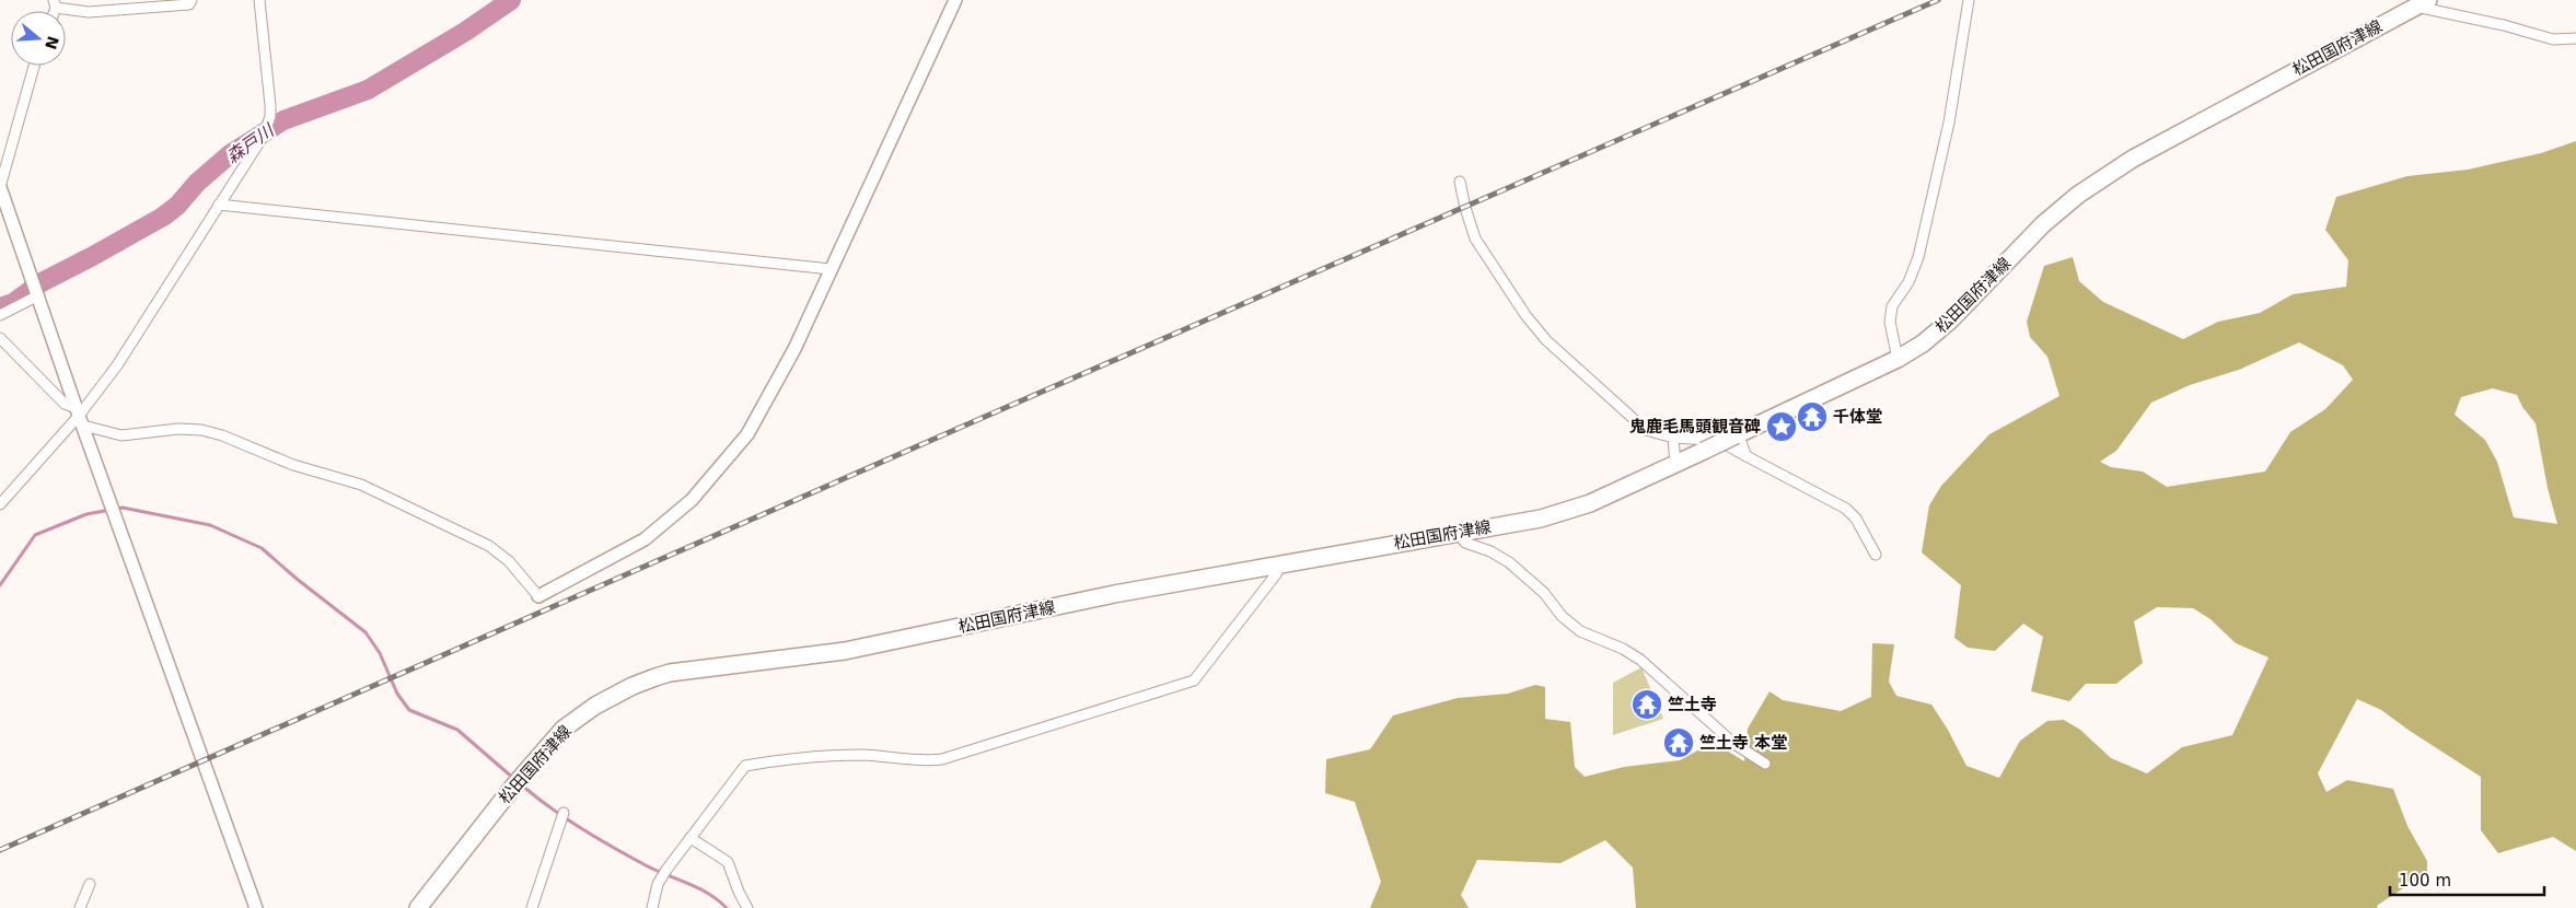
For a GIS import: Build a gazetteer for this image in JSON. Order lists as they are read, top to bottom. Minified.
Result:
{"streets":{"main road":["松田国府津線"]},"water":["森戸川"],"places":{"temple":["千体堂","竺土寺","竺土寺 本堂"],"place":["鬼鹿毛馬頭観音碑"]},"scale_bar":"100 m","north":"right"}
